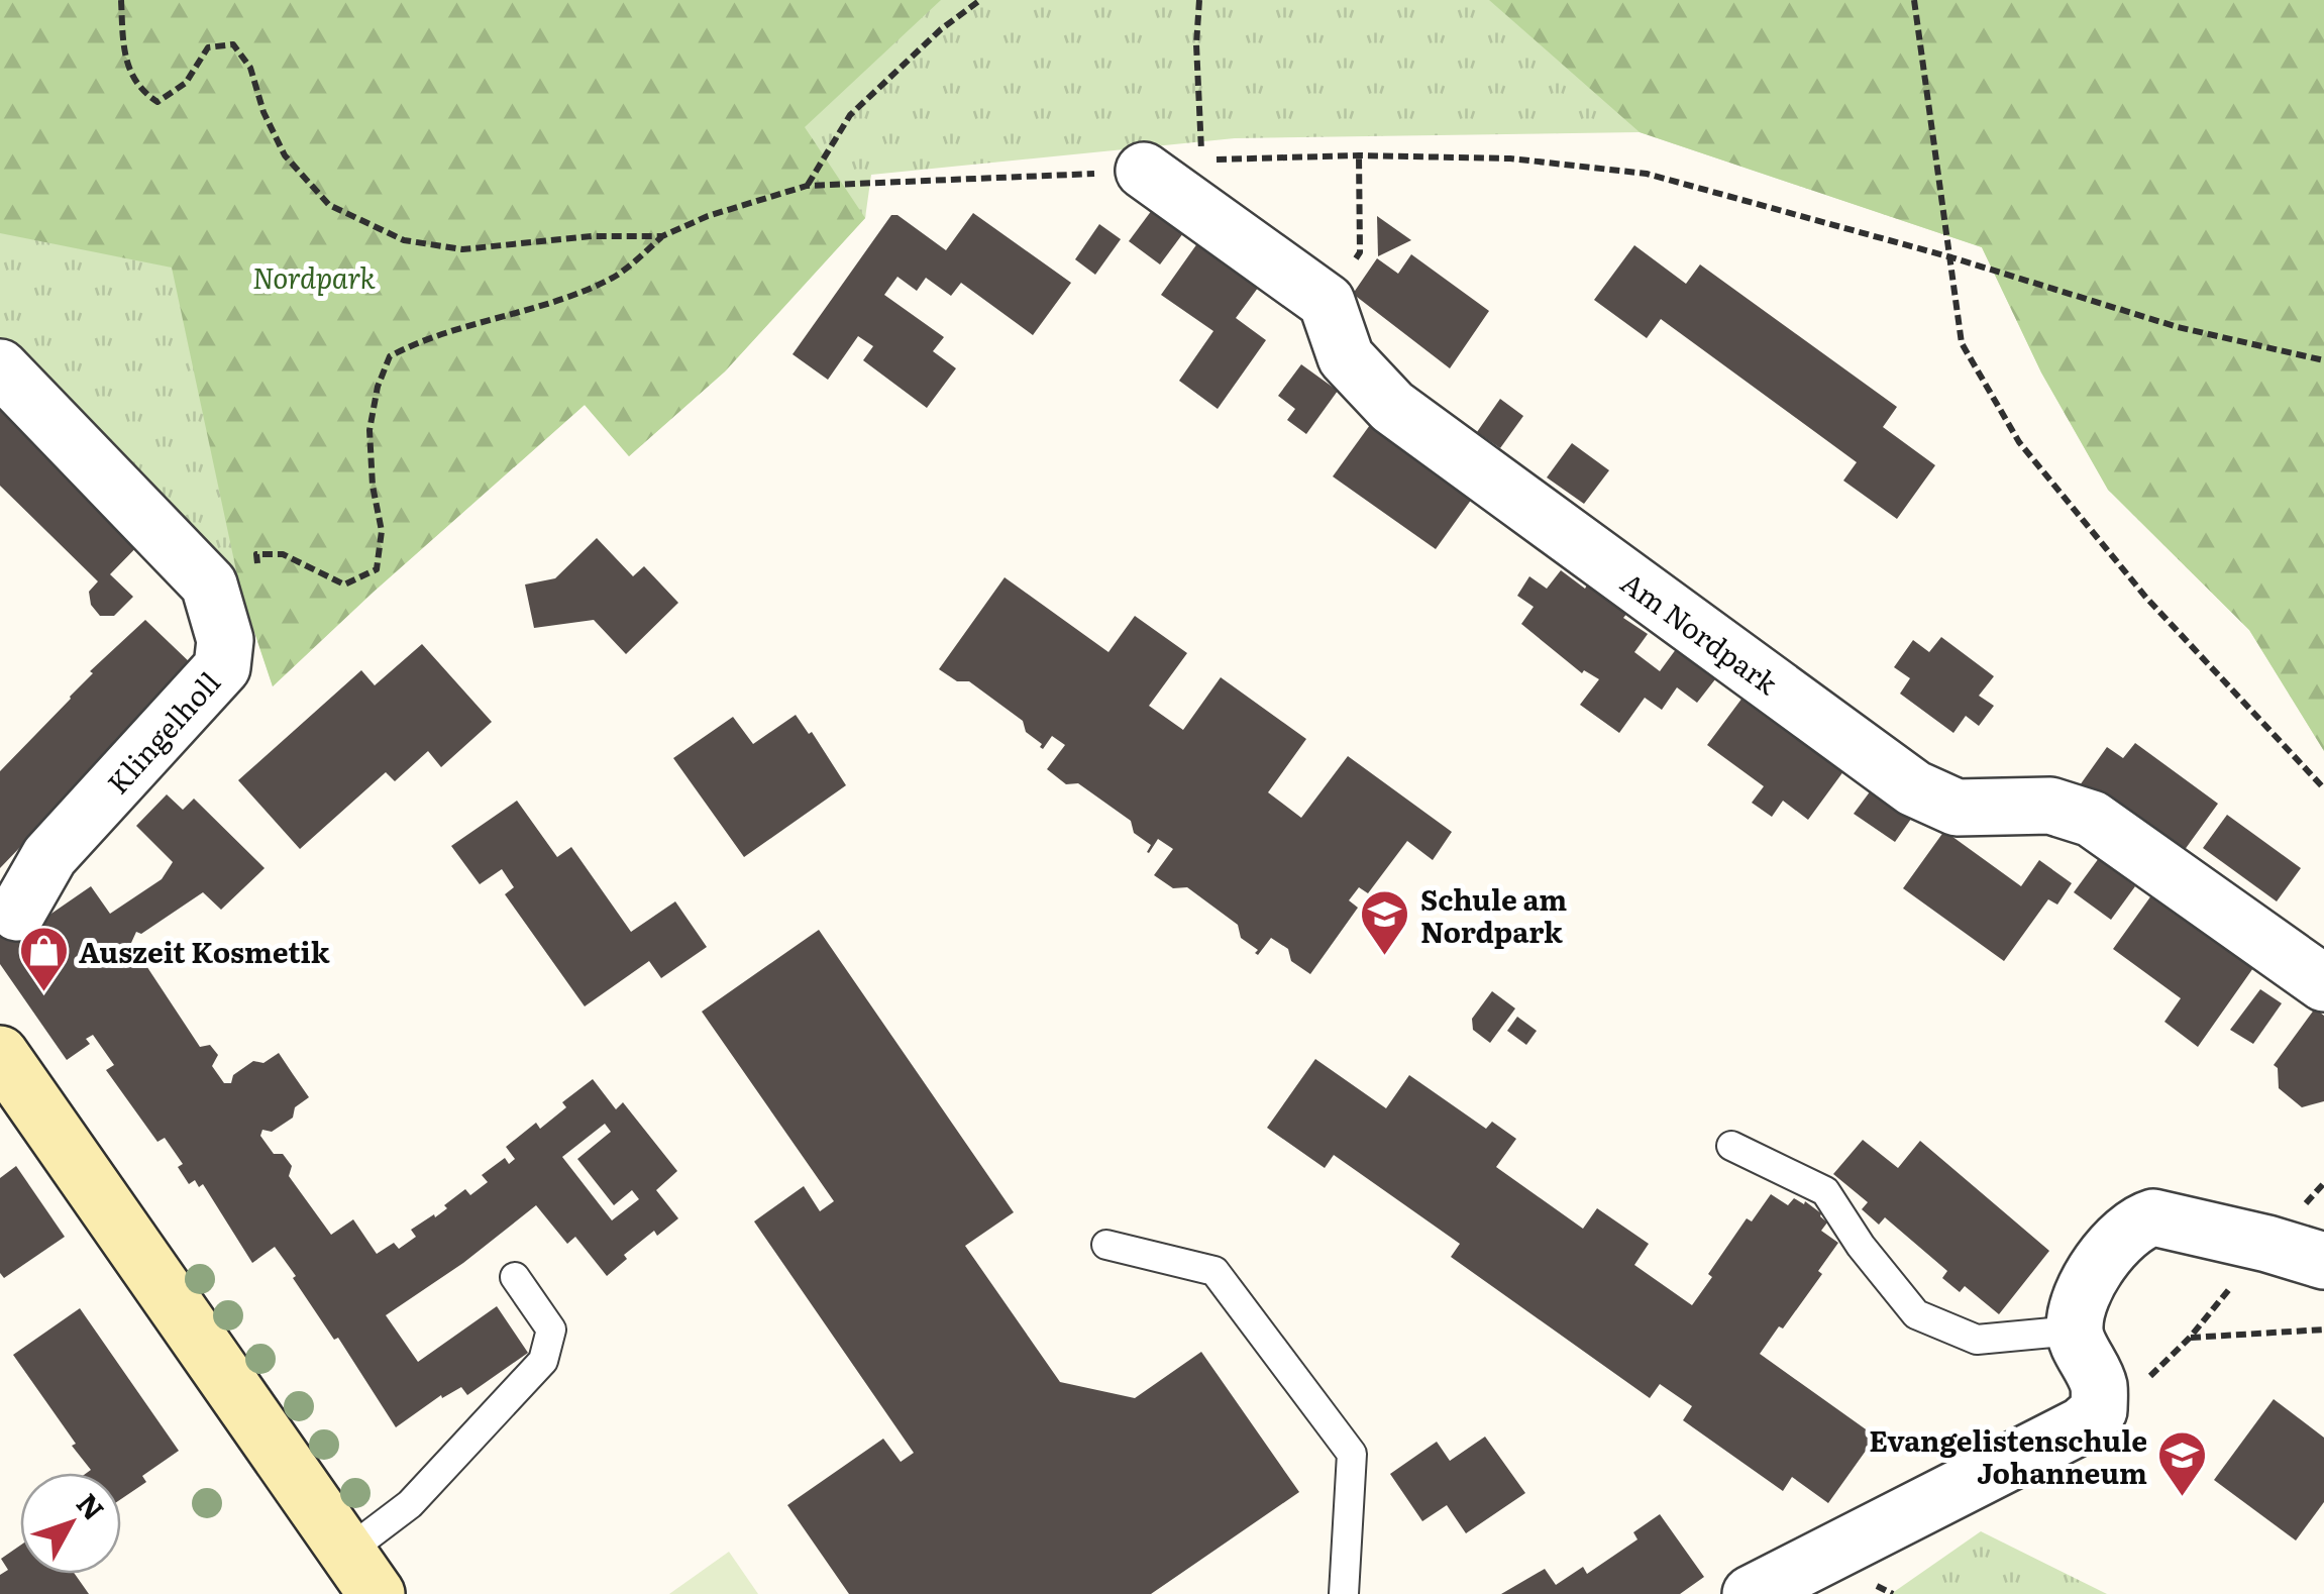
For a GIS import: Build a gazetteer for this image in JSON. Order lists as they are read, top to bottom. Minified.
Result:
{"streets":{"street":["Am Nordpark","Klingelholl"]},"parks":["Nordpark"],"places":{"school or university":["Schule am Nordpark","Evangelistenschule Johanneum"],"shop":["Auszeit Kosmetik"]},"north":"top right"}
